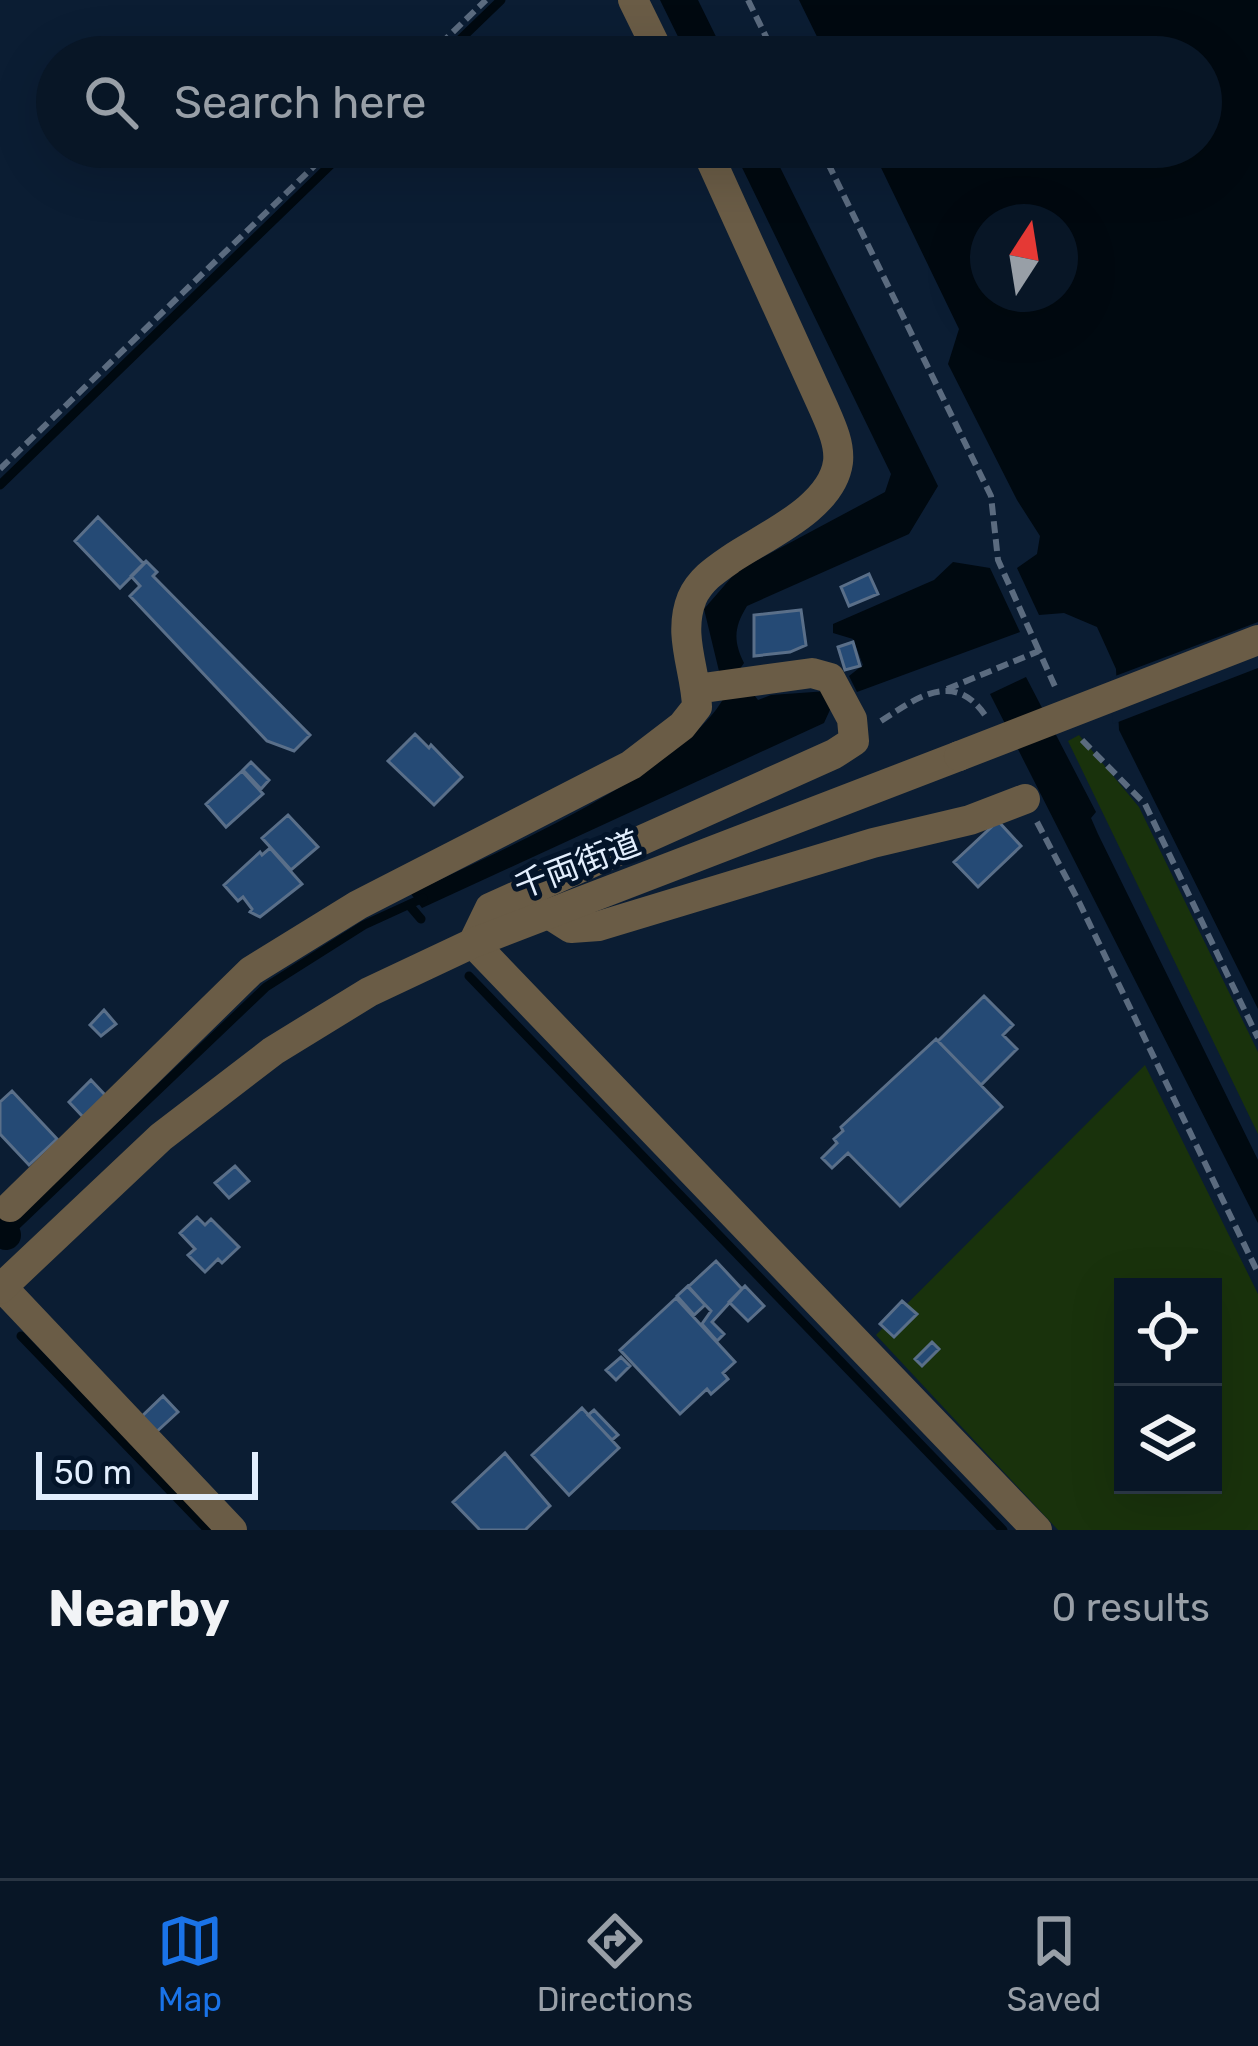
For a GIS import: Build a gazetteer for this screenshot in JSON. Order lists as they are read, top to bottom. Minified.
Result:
{"streets":{"street":["千両街道"]},"scale_bar":"50 m","north":"top","page":{"search":"Search here","scale":"50 m","heading":["Nearby","0 results"],"nav":["Map","Directions","Saved"]}}
